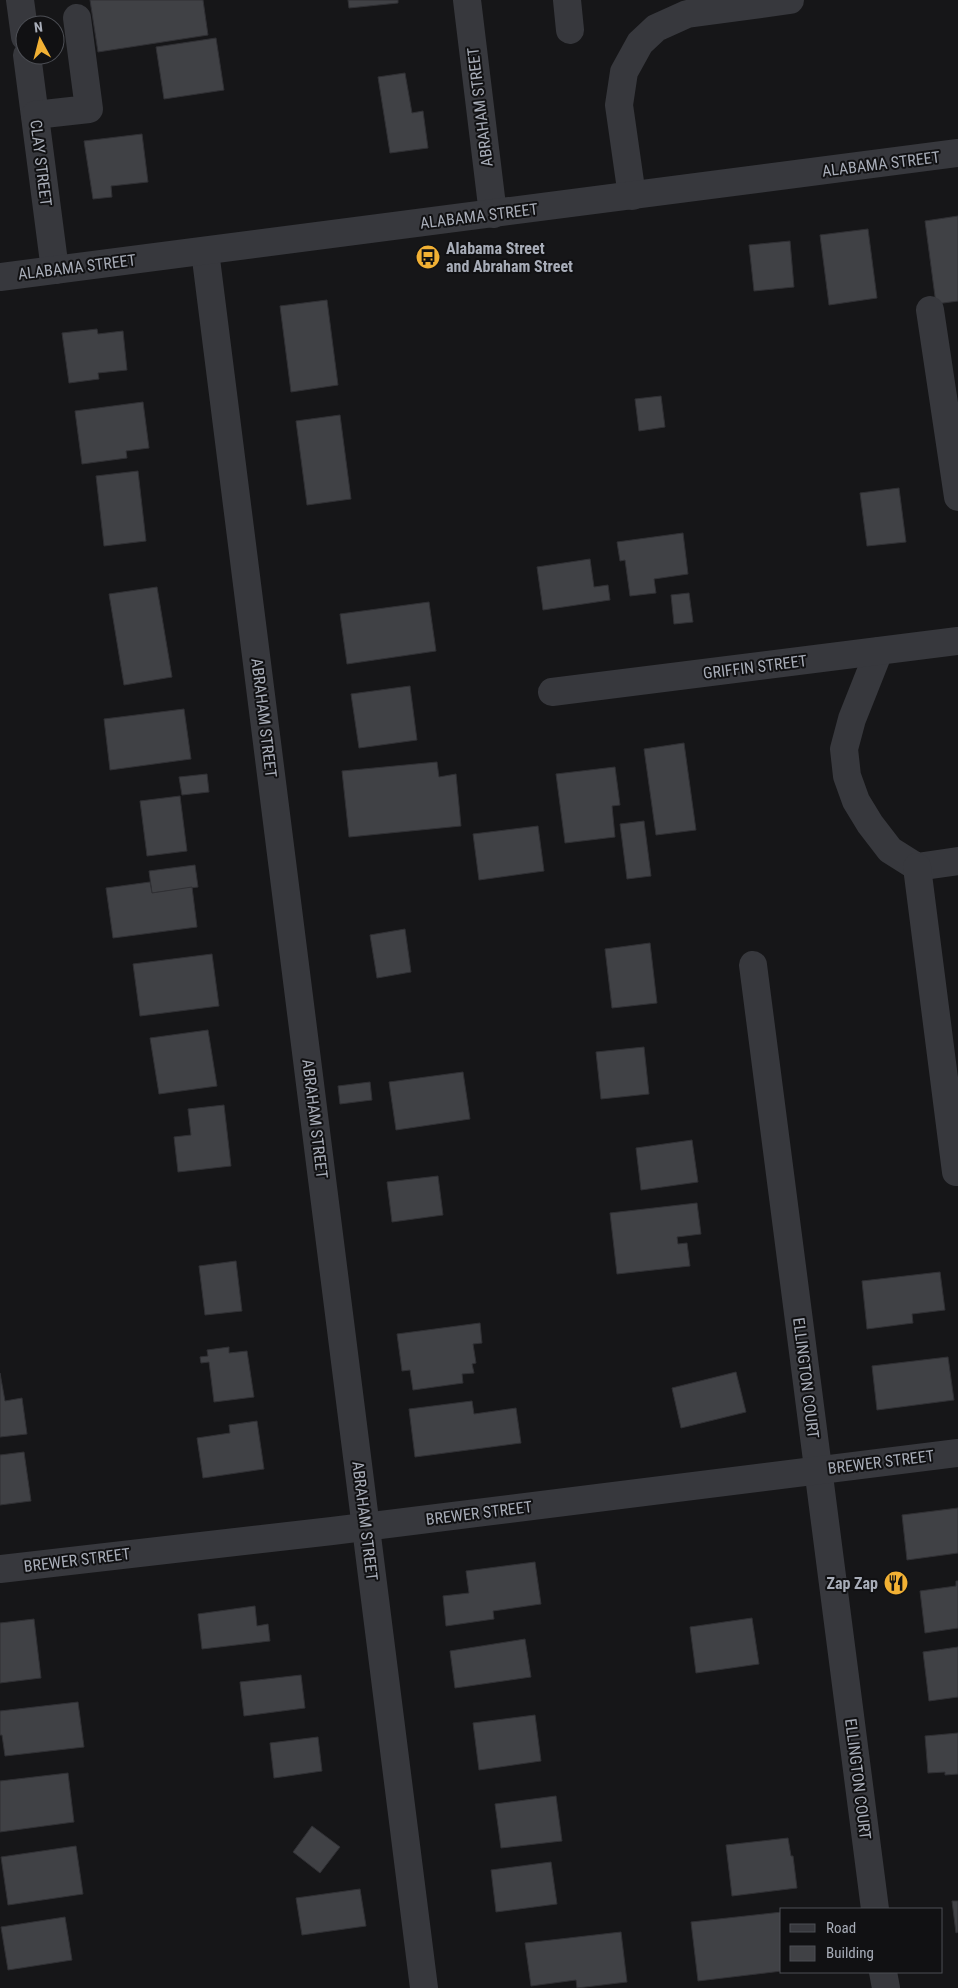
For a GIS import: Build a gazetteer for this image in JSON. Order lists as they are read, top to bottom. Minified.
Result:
{"streets":{"street":["ABRAHAM STREET","CLAY STREET","ALABAMA STREET","GRIFFIN STREET","ELLINGTON COURT","BREWER STREET"]},"crossings":[["ABRAHAM STREET","ALABAMA STREET"],["ABRAHAM STREET","BREWER STREET"],["CLAY STREET","ALABAMA STREET"],["ELLINGTON COURT","BREWER STREET"]],"places":{"bus stop":["Alabama Street and Abraham Street"],"restaurant":["Zap Zap"]},"legend":["Road","Building"],"north":"top"}
